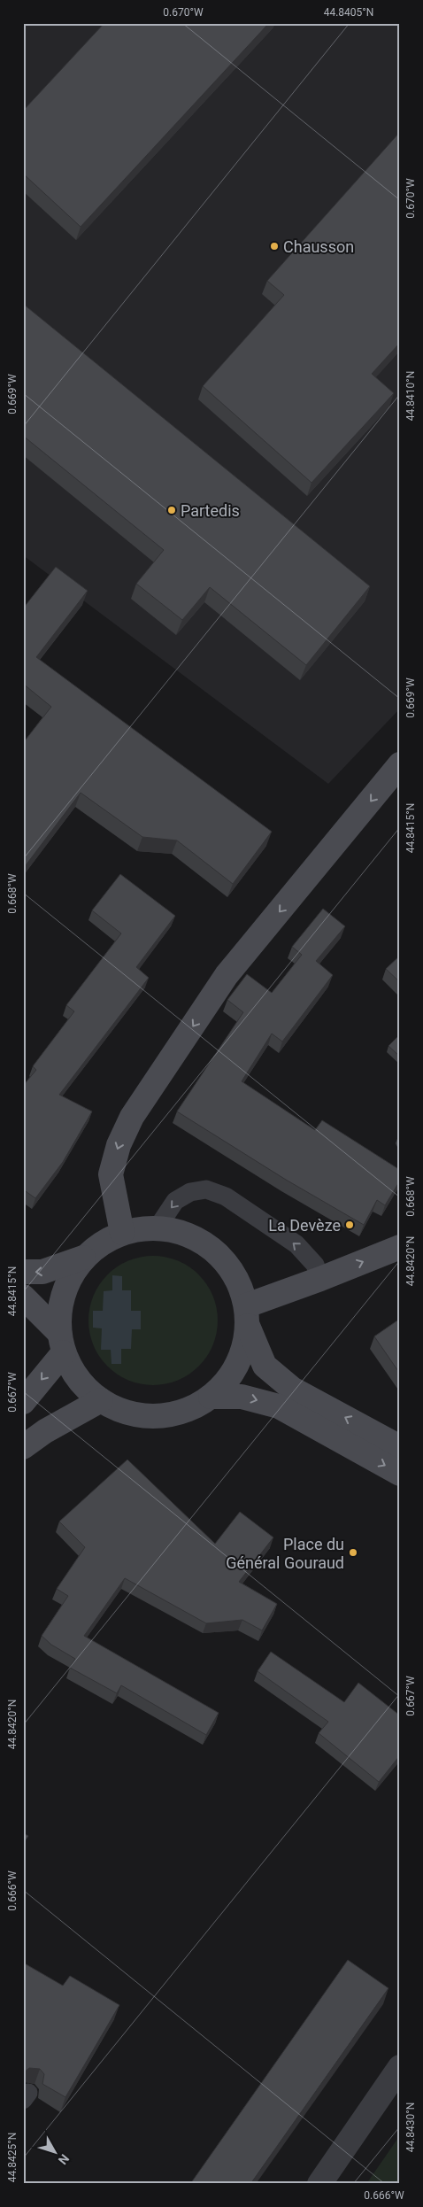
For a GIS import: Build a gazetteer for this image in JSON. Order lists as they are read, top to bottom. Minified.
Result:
{"places":["Chausson","Partedis","La Devèze","Place du Général Gouraud"],"north":"bottom right","coordinates":["0.670°W","44.8405°N","0.669°W","44.8410°N","44.8415°N","0.668°W","44.8420°N","0.667°W","0.666°W","44.8430°N","44.8425°N"]}
